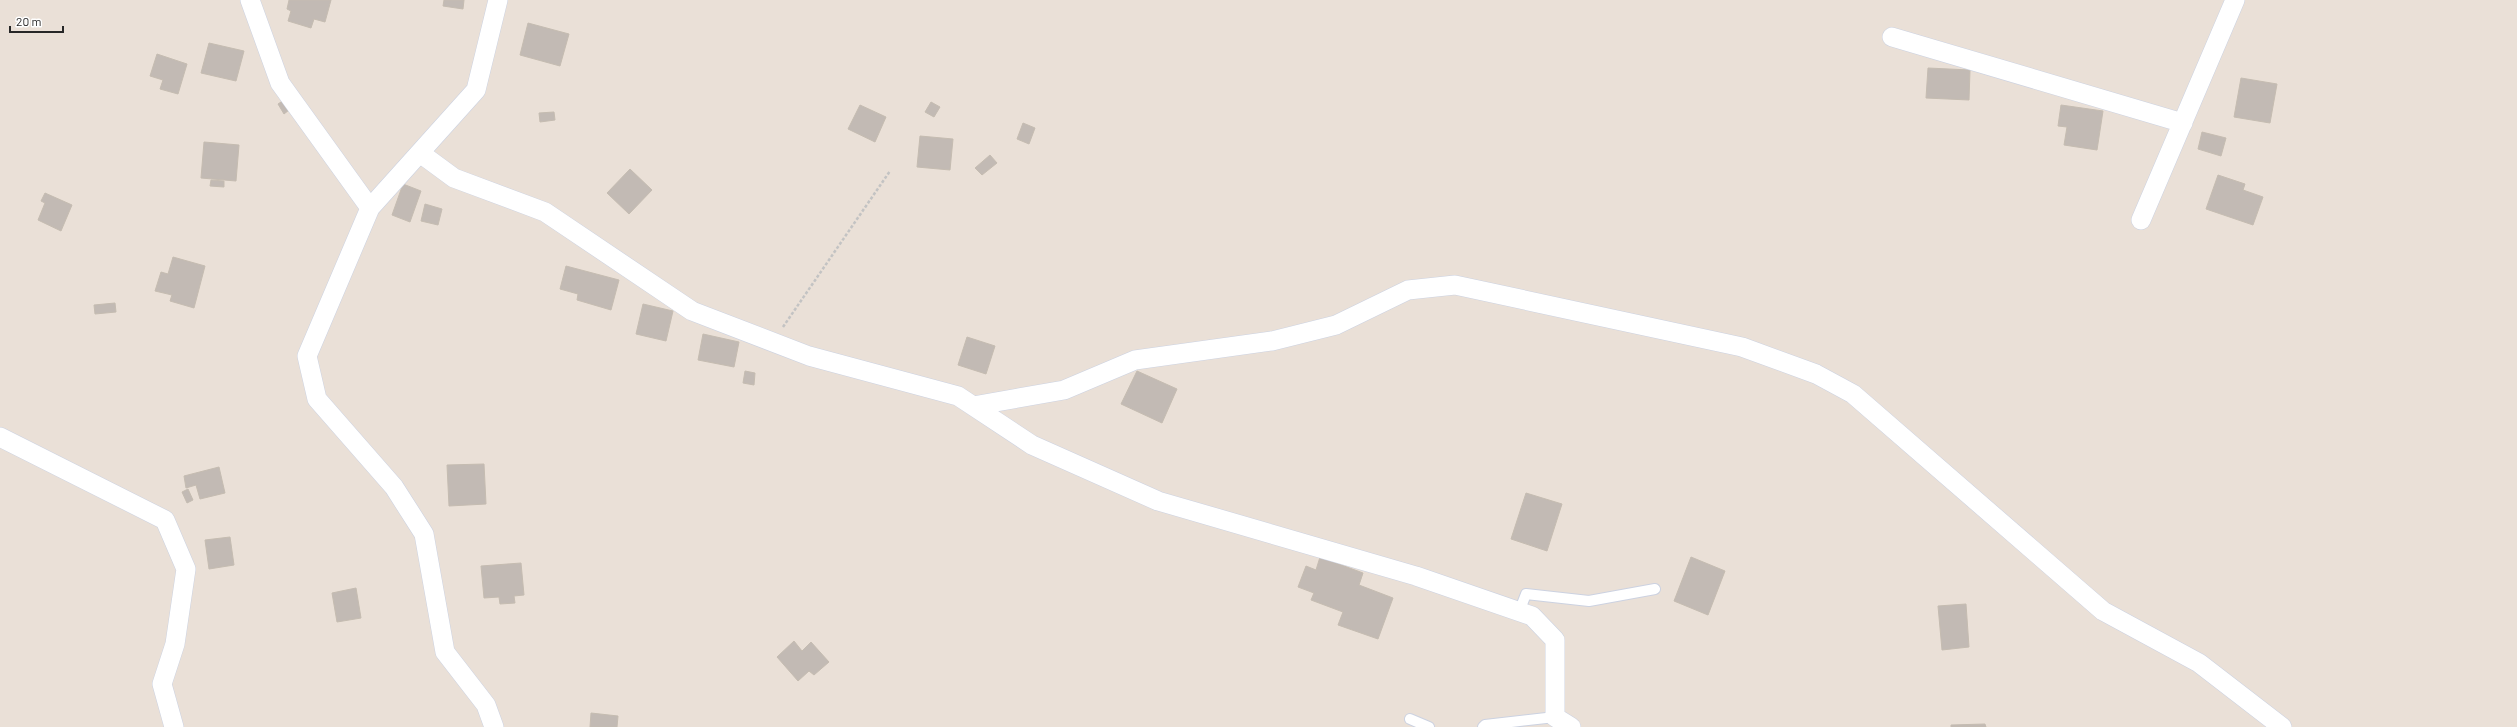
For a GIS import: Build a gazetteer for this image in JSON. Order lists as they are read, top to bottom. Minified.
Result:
{"scale_bar":"20 m"}
